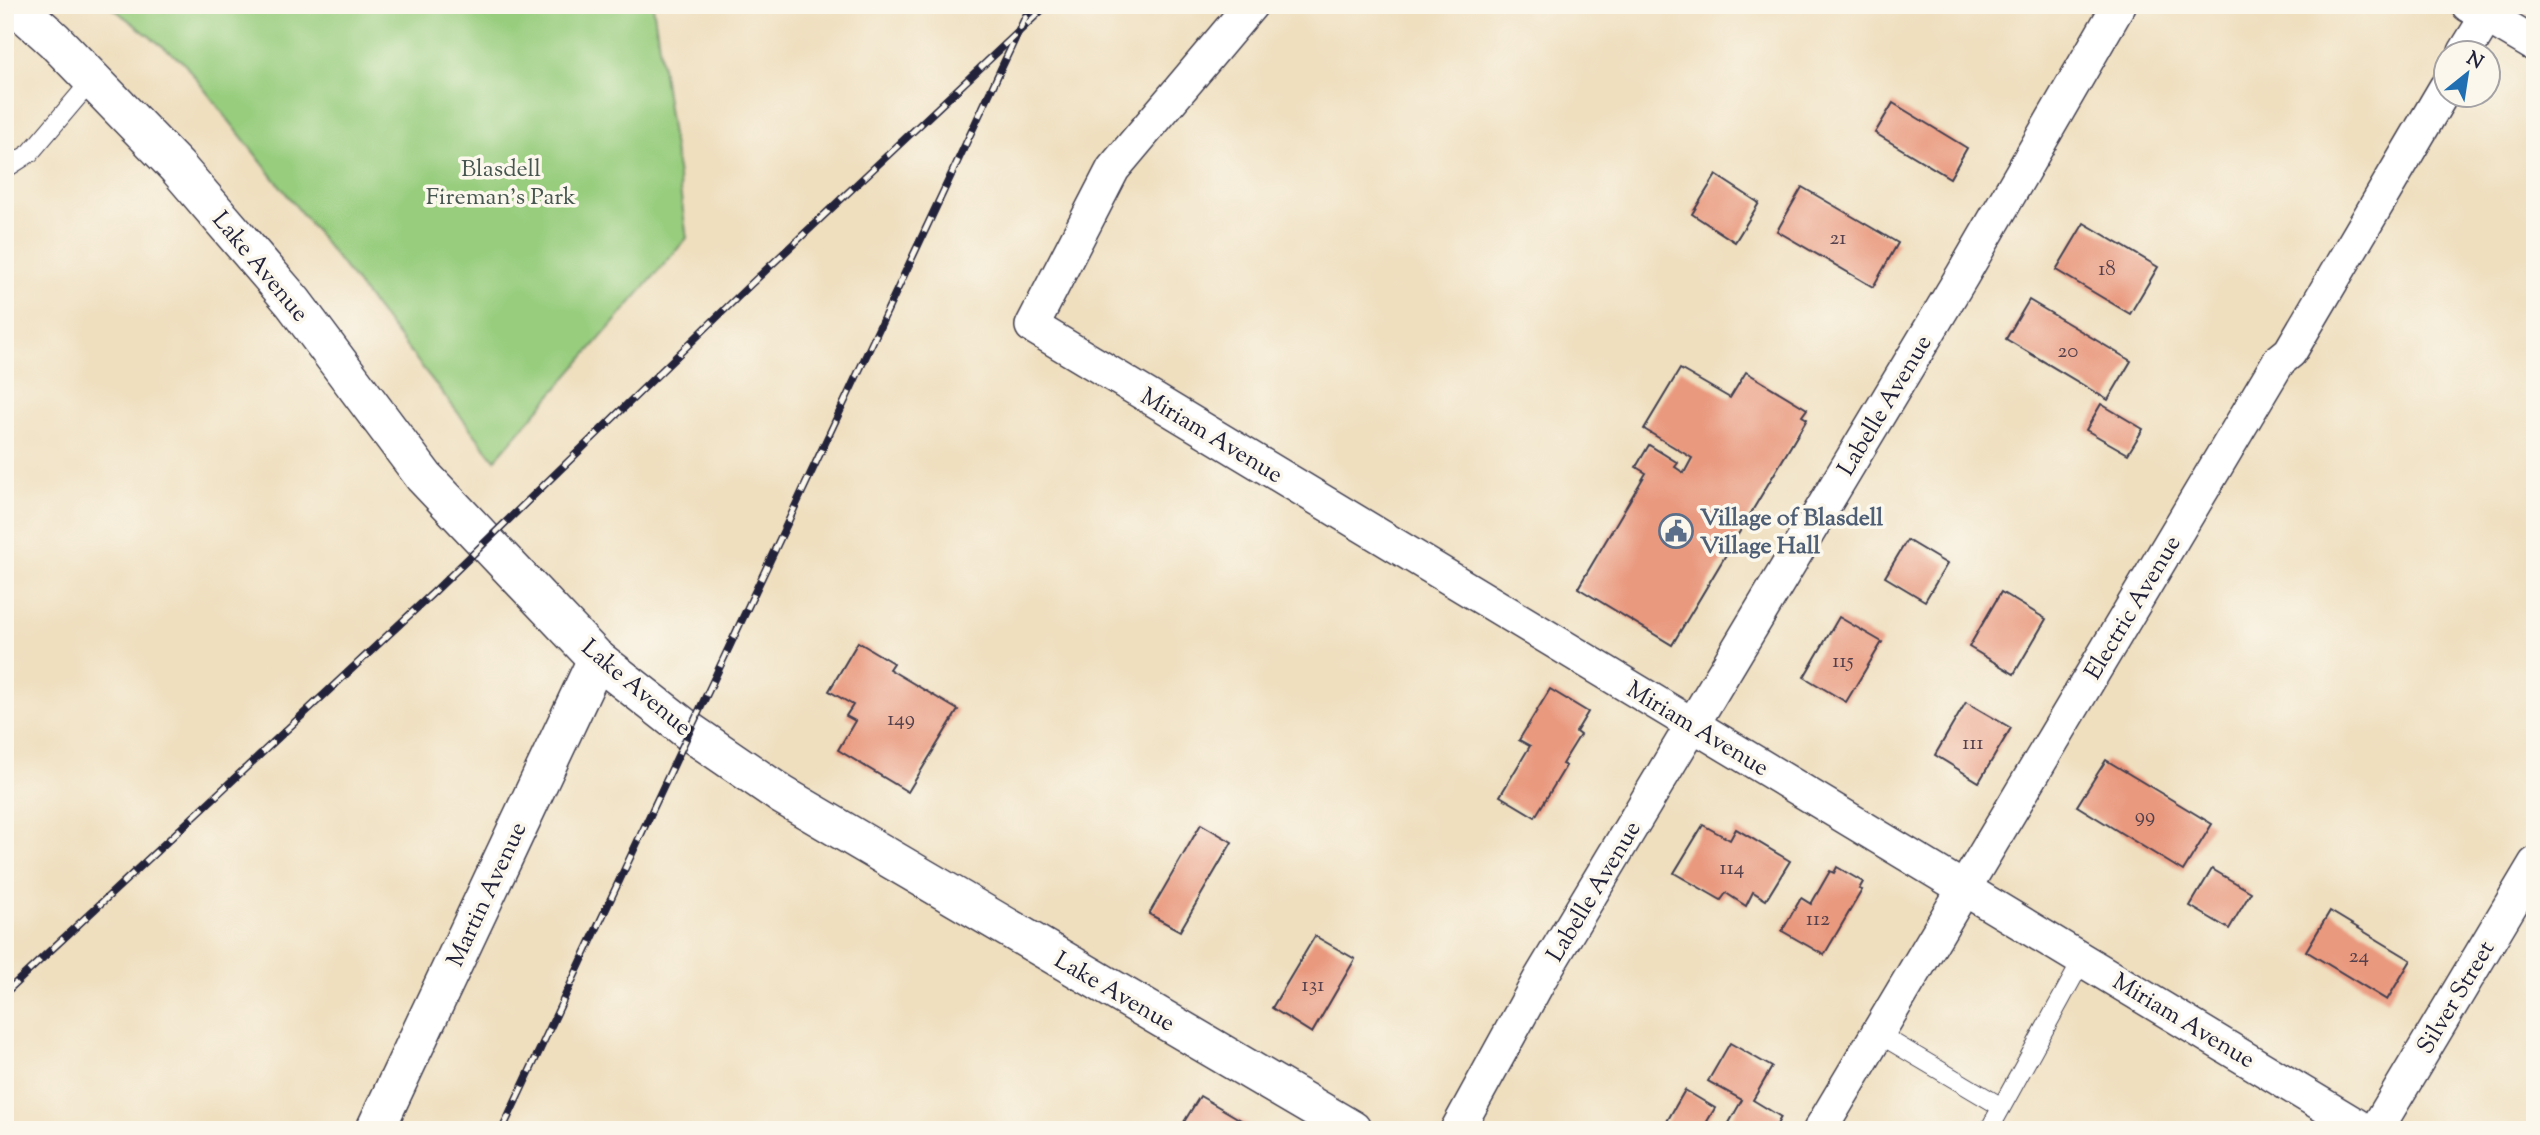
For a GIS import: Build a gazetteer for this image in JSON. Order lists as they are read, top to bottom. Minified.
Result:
{"streets":{"street":["Lake Avenue","Labelle Avenue","Miriam Avenue","Electric Avenue","Martin Avenue","Silver Street"]},"crossings":[["Lake Avenue","Martin Avenue"],["Labelle Avenue","Miriam Avenue"],["Miriam Avenue","Electric Avenue"]],"parks":["Blasdell Fireman's Park"],"places":{"public building":["Village of Blasdell Village Hall"]},"house_numbers":["21","18","20","115","149","111","99","114","112","24","131"],"north":"top right"}
